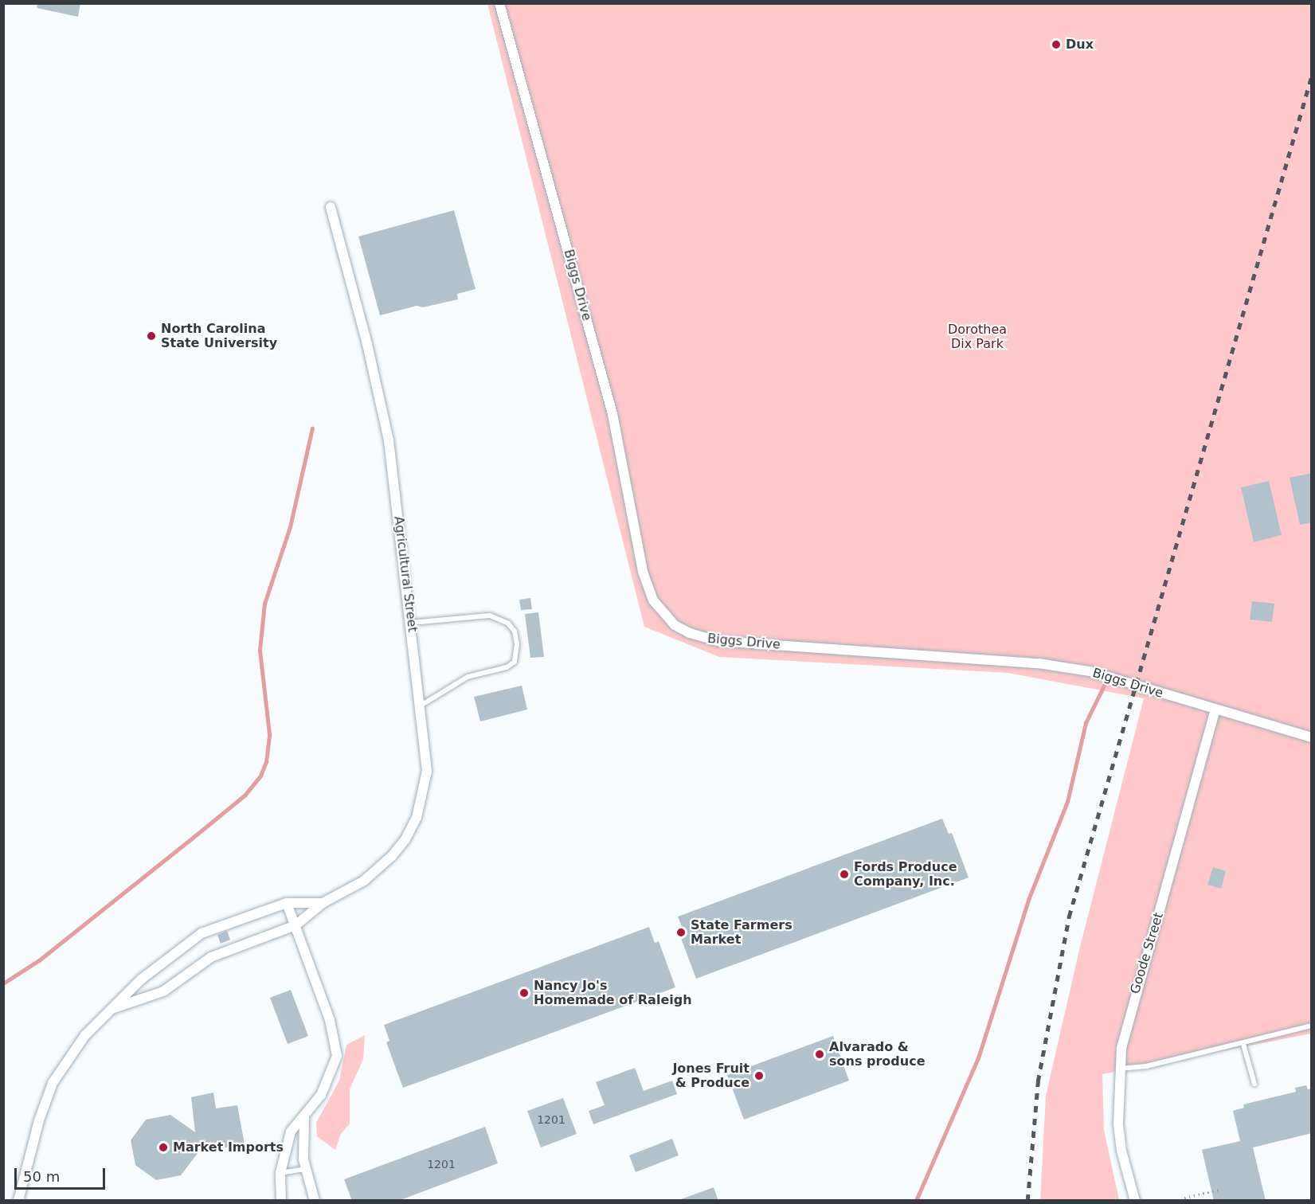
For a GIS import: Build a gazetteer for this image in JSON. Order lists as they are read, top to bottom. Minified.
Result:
{"streets":{"street":["Biggs Drive","Agricultural Street","Goode Street"]},"crossings":[["Biggs Drive","Goode Street"]],"parks":["Dorothea Dix Park"],"places":["Dux","North Carolina State University","Fords Produce Company, Inc.","State Farmers Market","Nancy Jo's Homemade of Raleigh","Alvarado & sons produce","Jones Fruit & Produce","Market Imports"],"house_numbers":["1201","1201"],"scale_bar":"50 m"}
